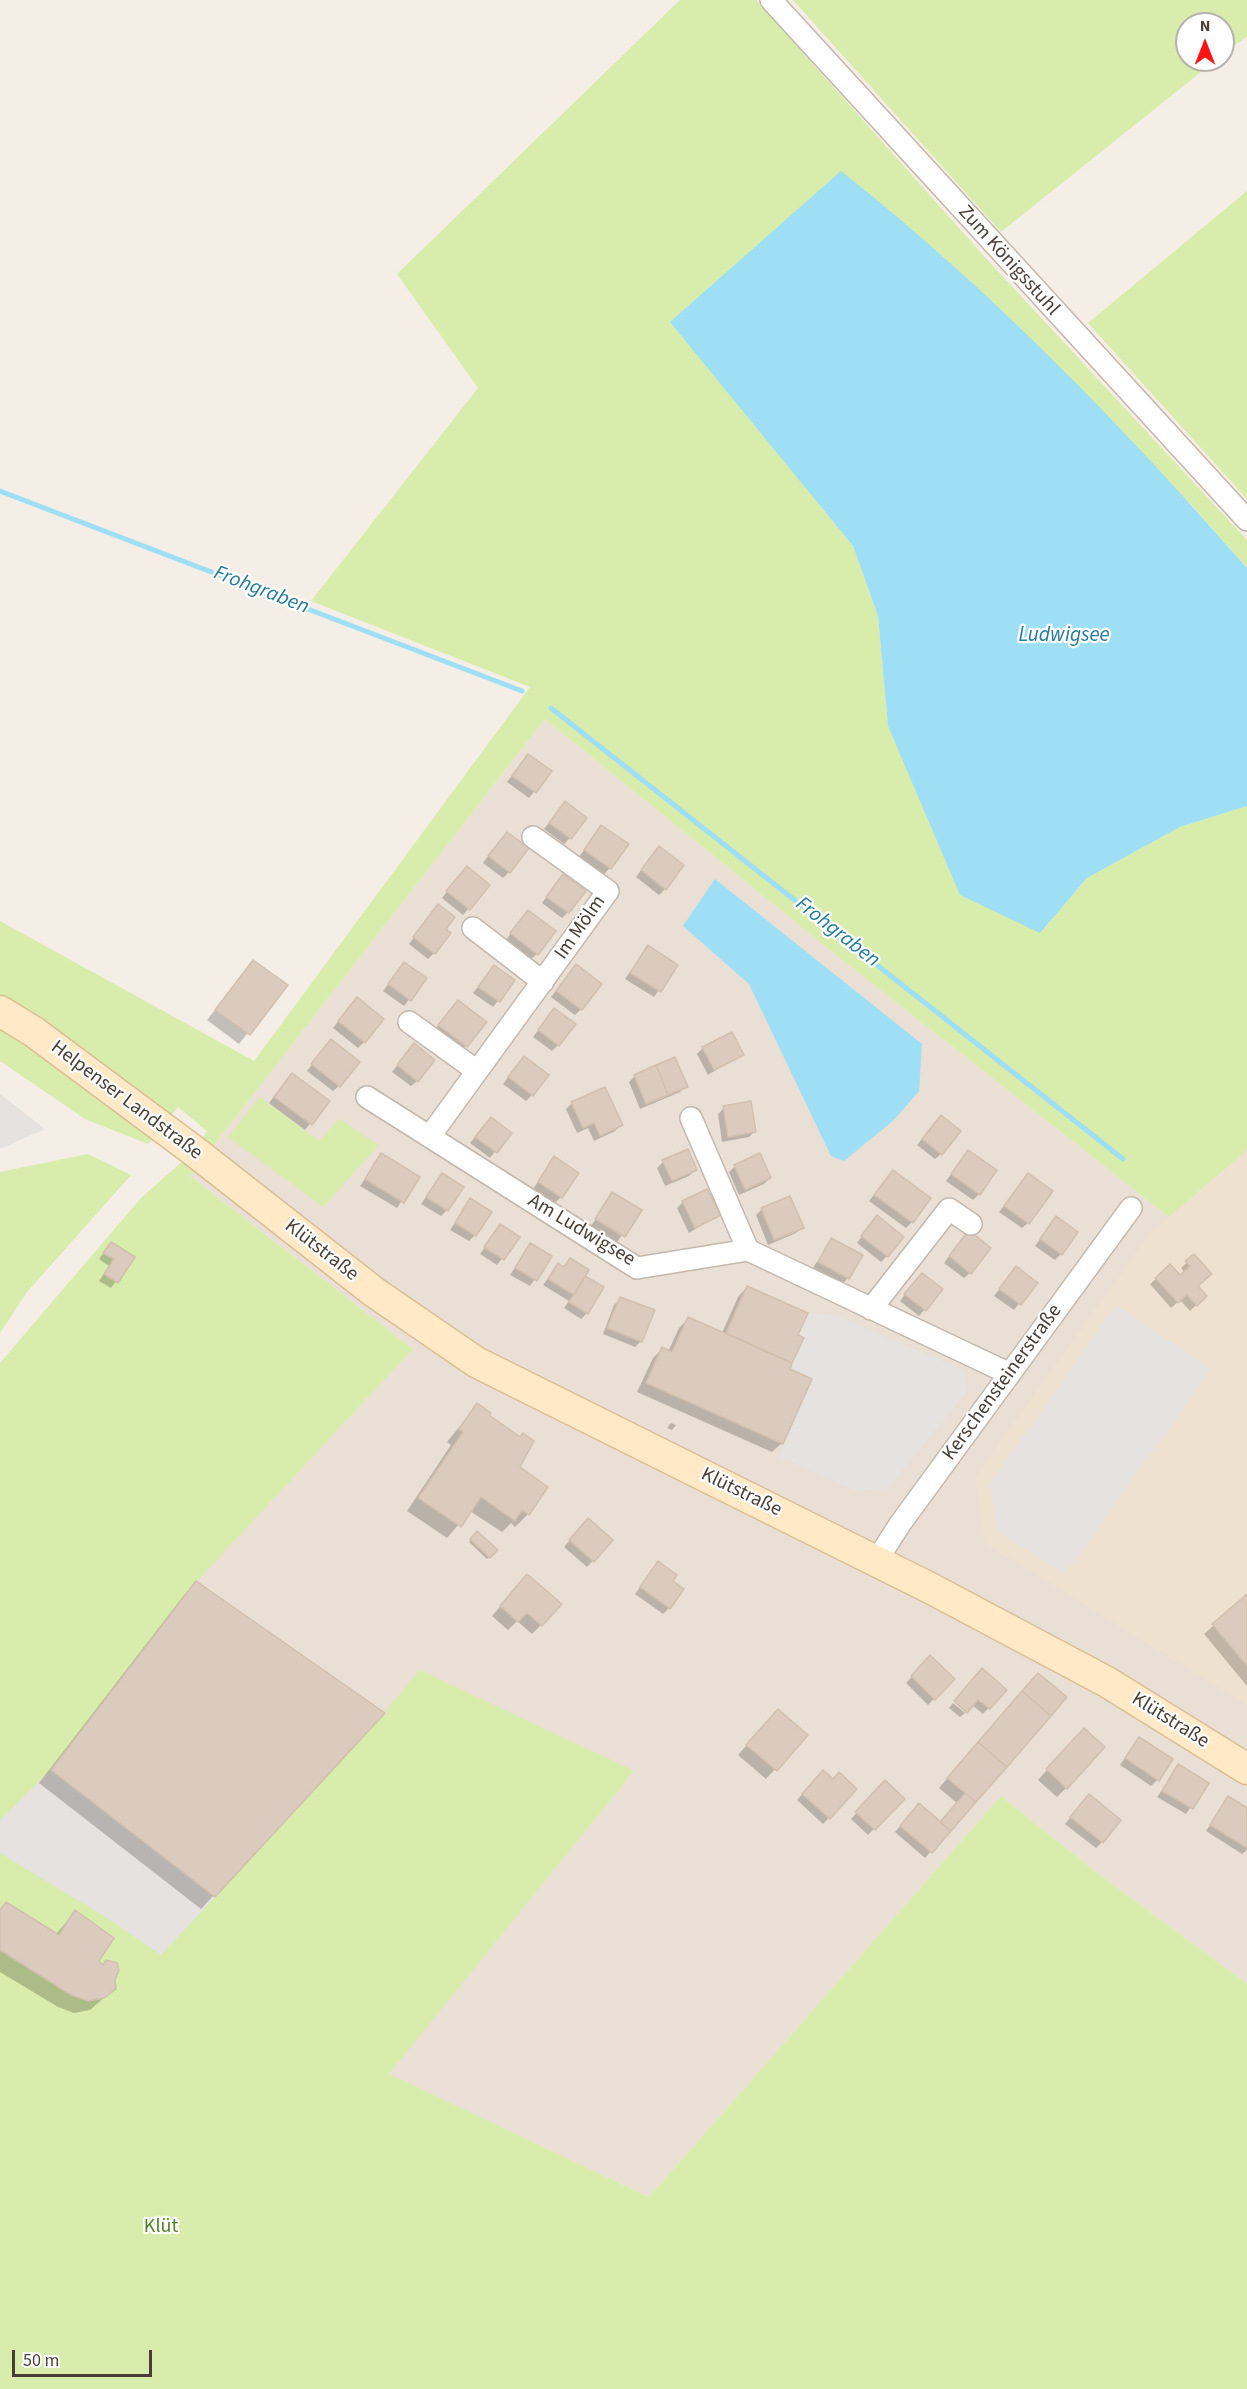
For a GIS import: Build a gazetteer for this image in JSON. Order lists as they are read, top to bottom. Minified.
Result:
{"streets":{"main road":["Helpenser Landstraße","Klütstraße"],"street":["Zum Königsstuhl","Im Mölm","Am Ludwigsee","Kerschensteinerstraße"]},"crossings":[["Im Mölm","Am Ludwigsee"],["Helpenser Landstraße","Klütstraße"],["Klütstraße","Kerschensteinerstraße"]],"water":["Frohgraben","Ludwigsee"],"parks":["Klüt"],"scale_bar":"50 m","north":"top"}
